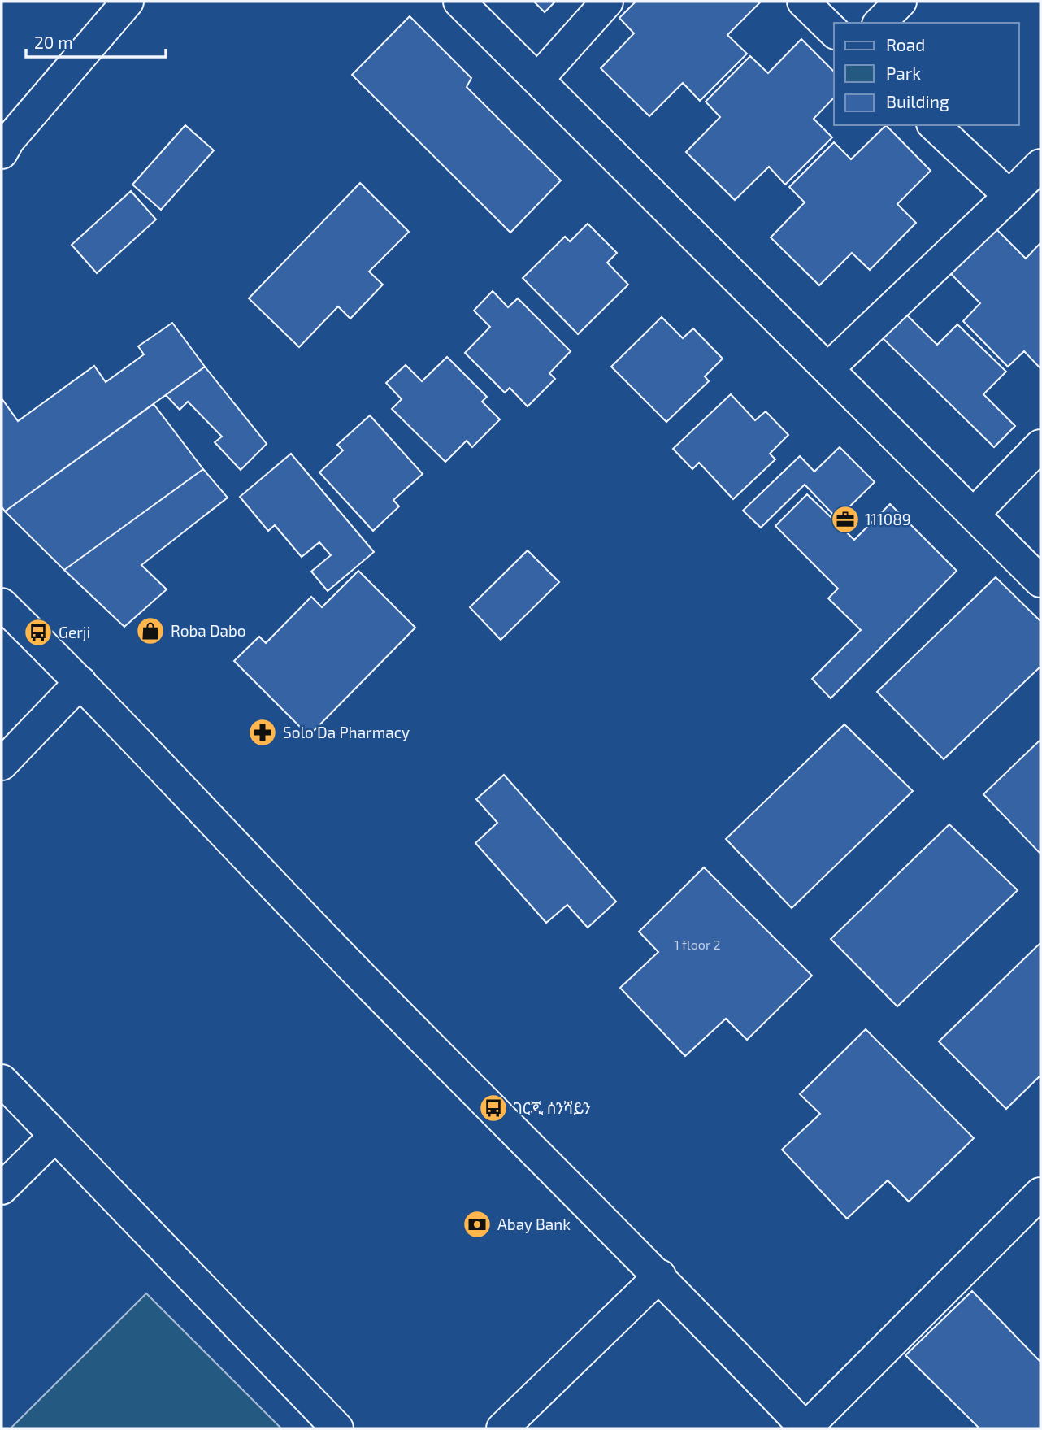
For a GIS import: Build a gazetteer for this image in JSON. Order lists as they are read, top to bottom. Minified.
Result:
{"places":{"office":["111089"],"shop":["Roba Dabo"],"bus stop":["Gerji","ገርጂ ሰንሻይን"],"pharmacy":["Solo Da Pharmacy"],"bank":["Abay Bank"]},"house_numbers":["1 floor 2"],"legend":["Road","Park","Building"],"scale_bar":"20 m"}
